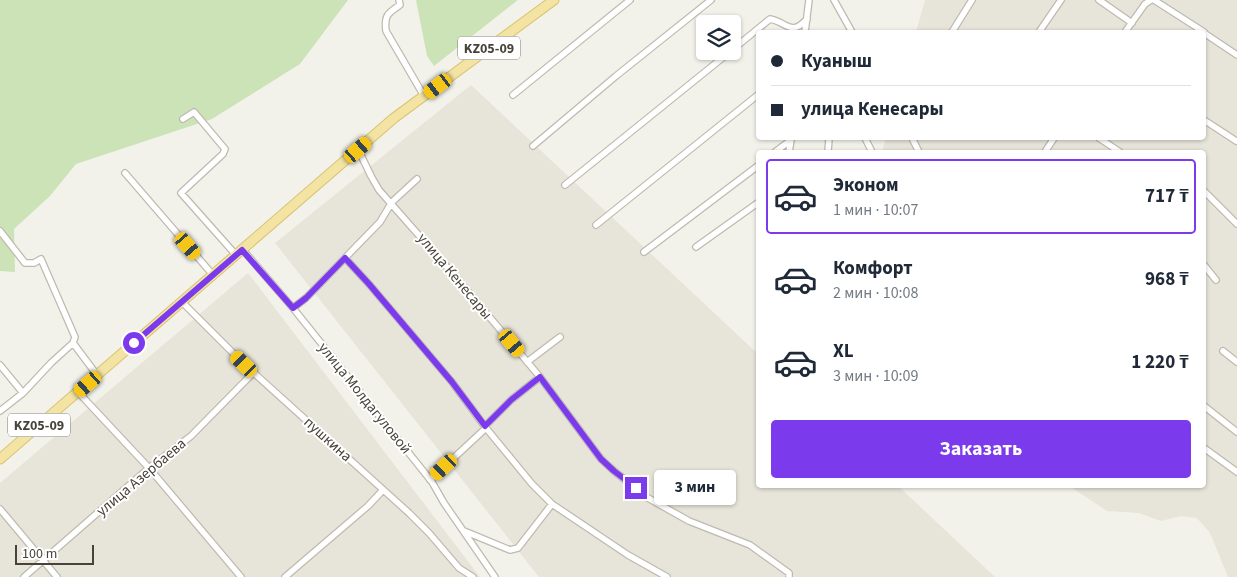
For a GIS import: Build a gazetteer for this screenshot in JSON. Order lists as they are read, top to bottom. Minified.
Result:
{"streets":{"main road":["KZ05-09"],"street":["улица Кенесары","улица Молдагуловой","пушкина","улица Азербаева"]},"crossings":[["KZ05-09","улица Кенесары"],["KZ05-09","улица Молдагуловой"],["KZ05-09","пушкина"],["пушкина","улица Азербаева"]],"scale_bar":"100 m","page":{"banner":["Куаныш","улица Кенесары"],"list":[{"name":"Эконом","note":"1 мин · 10:07","value":"717 ₸"},{"name":"Комфорт","note":"2 мин · 10:08","value":"968 ₸"},{"name":"XL","note":"3 мин · 10:09","value":"1 220 ₸"}],"buttons":"Заказать","bubble":"3 мин","scale":"100 m"}}
